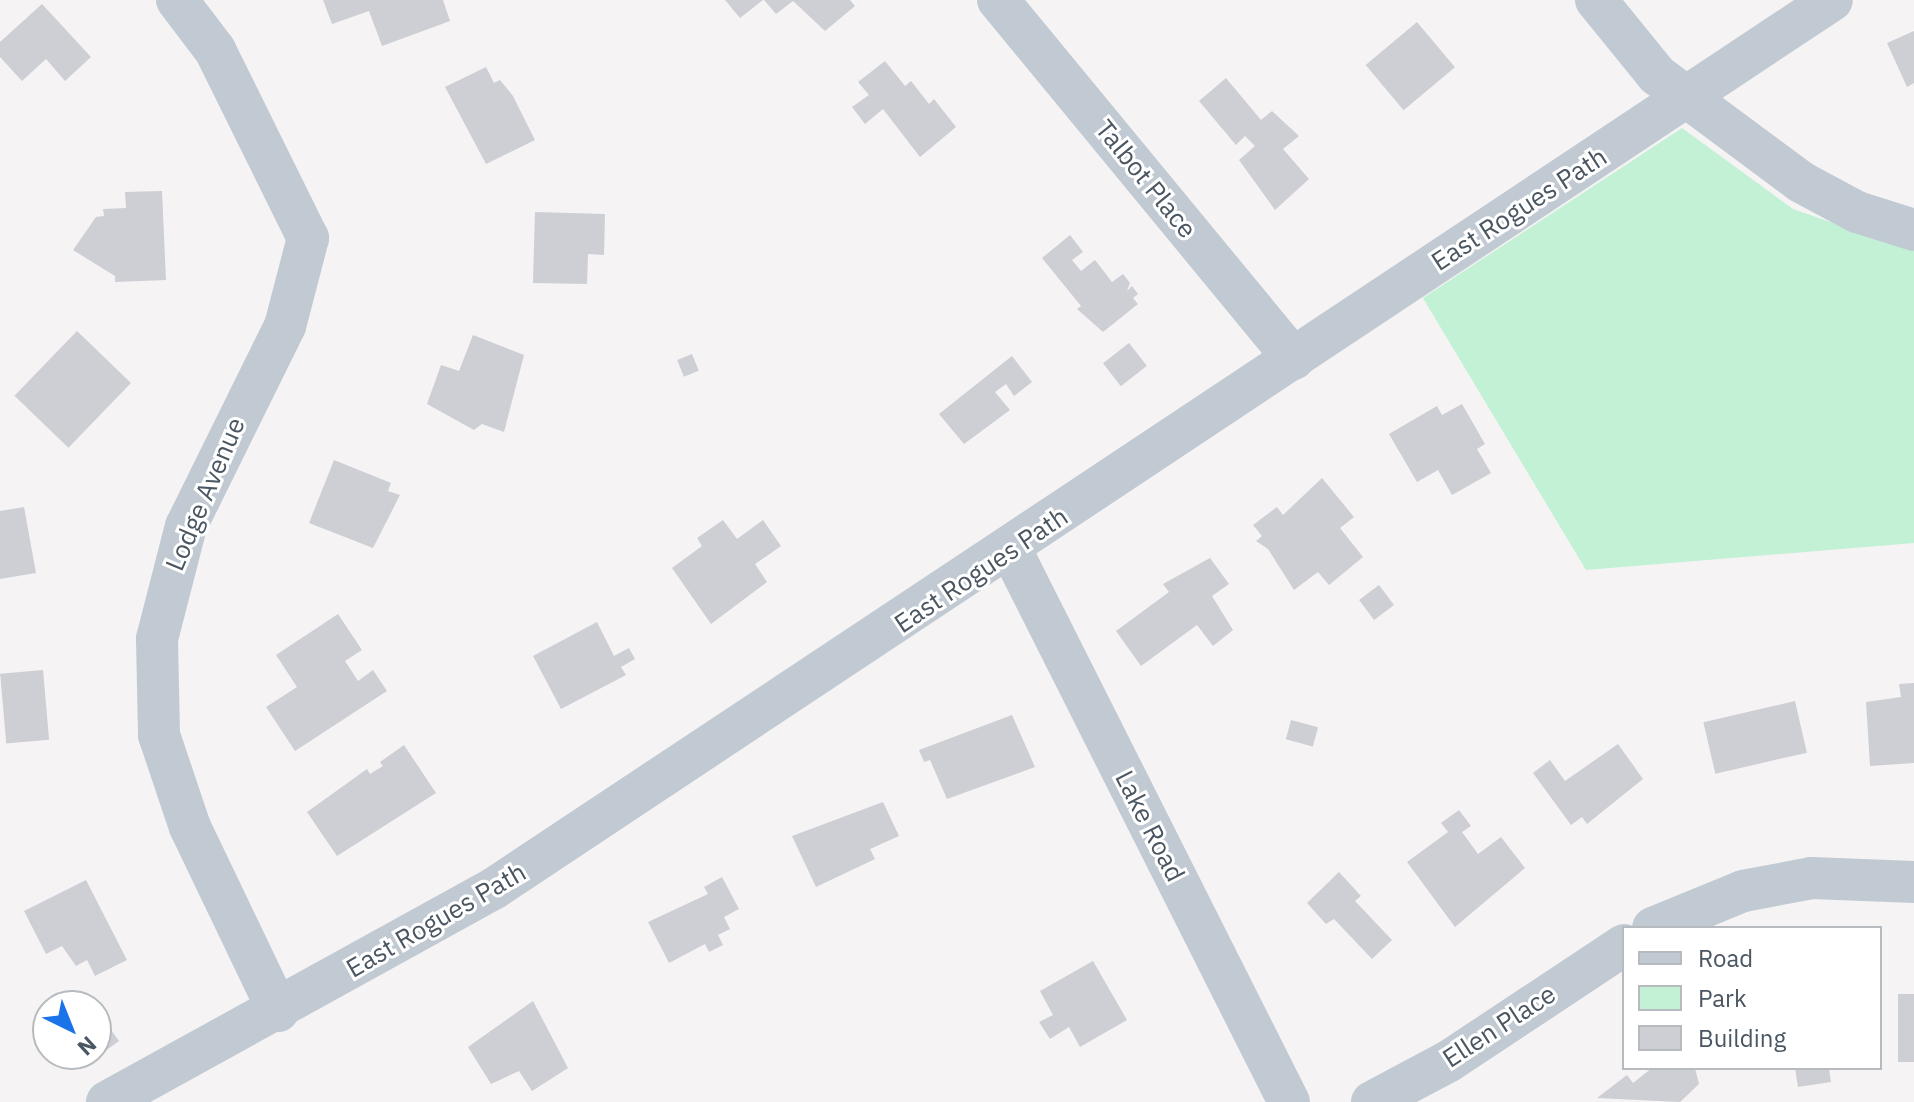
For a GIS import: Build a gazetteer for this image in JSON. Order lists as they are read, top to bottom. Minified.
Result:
{"streets":{"street":["Talbot Place","East Rogues Path","Lodge Avenue","Lake Road","Ellen Place"]},"crossings":[["Talbot Place","East Rogues Path"],["East Rogues Path","Lodge Avenue"],["East Rogues Path","Lake Road"]],"legend":["Road","Park","Building"],"north":"bottom right"}
